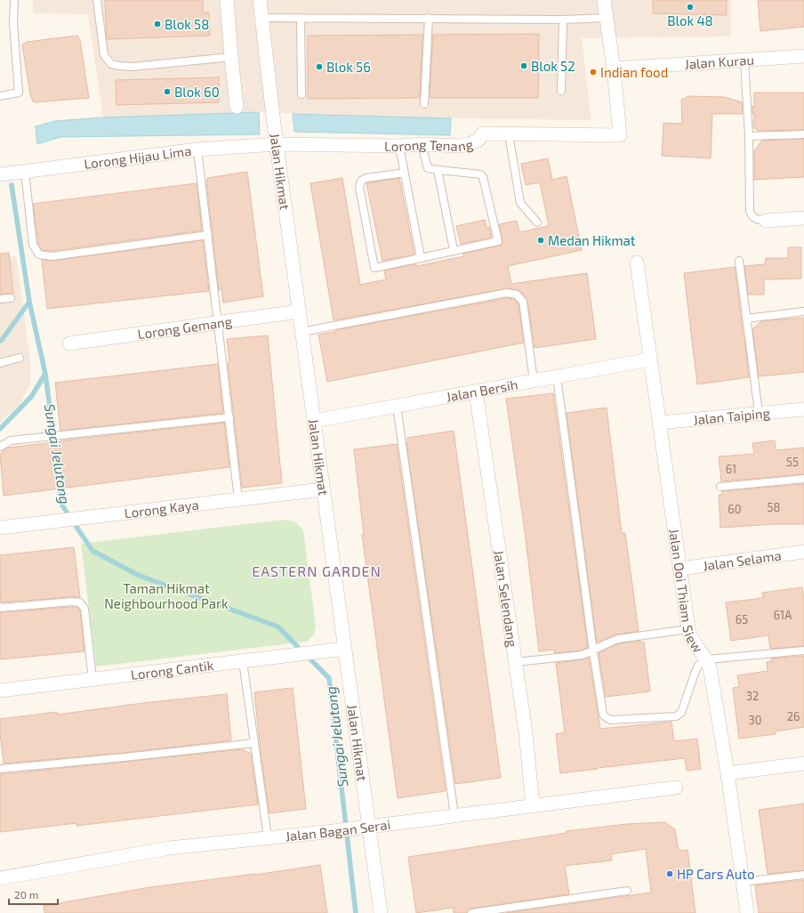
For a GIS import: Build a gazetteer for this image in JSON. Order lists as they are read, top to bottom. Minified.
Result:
{"streets":{"street":["Jalan Kurau","Lorong Tenang","Lorong Hijau Lima","Jalan Hikmat","Lorong Gemang","Jalan Bersih","Jalan Taiping","Lorong Kaya","Jalan Selama","Jalan Ooi Thiam Siew","Jalan Selendang","Lorong Cantik","Jalan Bagan Serai"]},"crossings":[["Jalan Kurau","Lorong Tenang"],["Lorong Tenang","Lorong Hijau Lima"],["Lorong Tenang","Jalan Hikmat"],["Lorong Hijau Lima","Jalan Hikmat"],["Jalan Hikmat","Lorong Gemang"],["Jalan Hikmat","Jalan Bersih"],["Jalan Hikmat","Lorong Kaya"],["Jalan Hikmat","Lorong Cantik"],["Jalan Hikmat","Jalan Bagan Serai"],["Jalan Bersih","Jalan Ooi Thiam Siew"],["Jalan Bersih","Jalan Selendang"],["Jalan Taiping","Jalan Ooi Thiam Siew"],["Jalan Selama","Jalan Ooi Thiam Siew"],["Jalan Selendang","Jalan Bagan Serai"]],"districts":["EASTERN GARDEN"],"water":["Sungai Jelutong"],"parks":["Taman Hikmat Neighbourhood Park"],"places":["Blok 48","Blok 58","Blok 52","Blok 56","Indian food","Blok 60","Medan Hikmat","HP Cars Auto"],"house_numbers":["55","61","58","60","61A","65","32","26","30"],"scale_bar":"20 m"}
